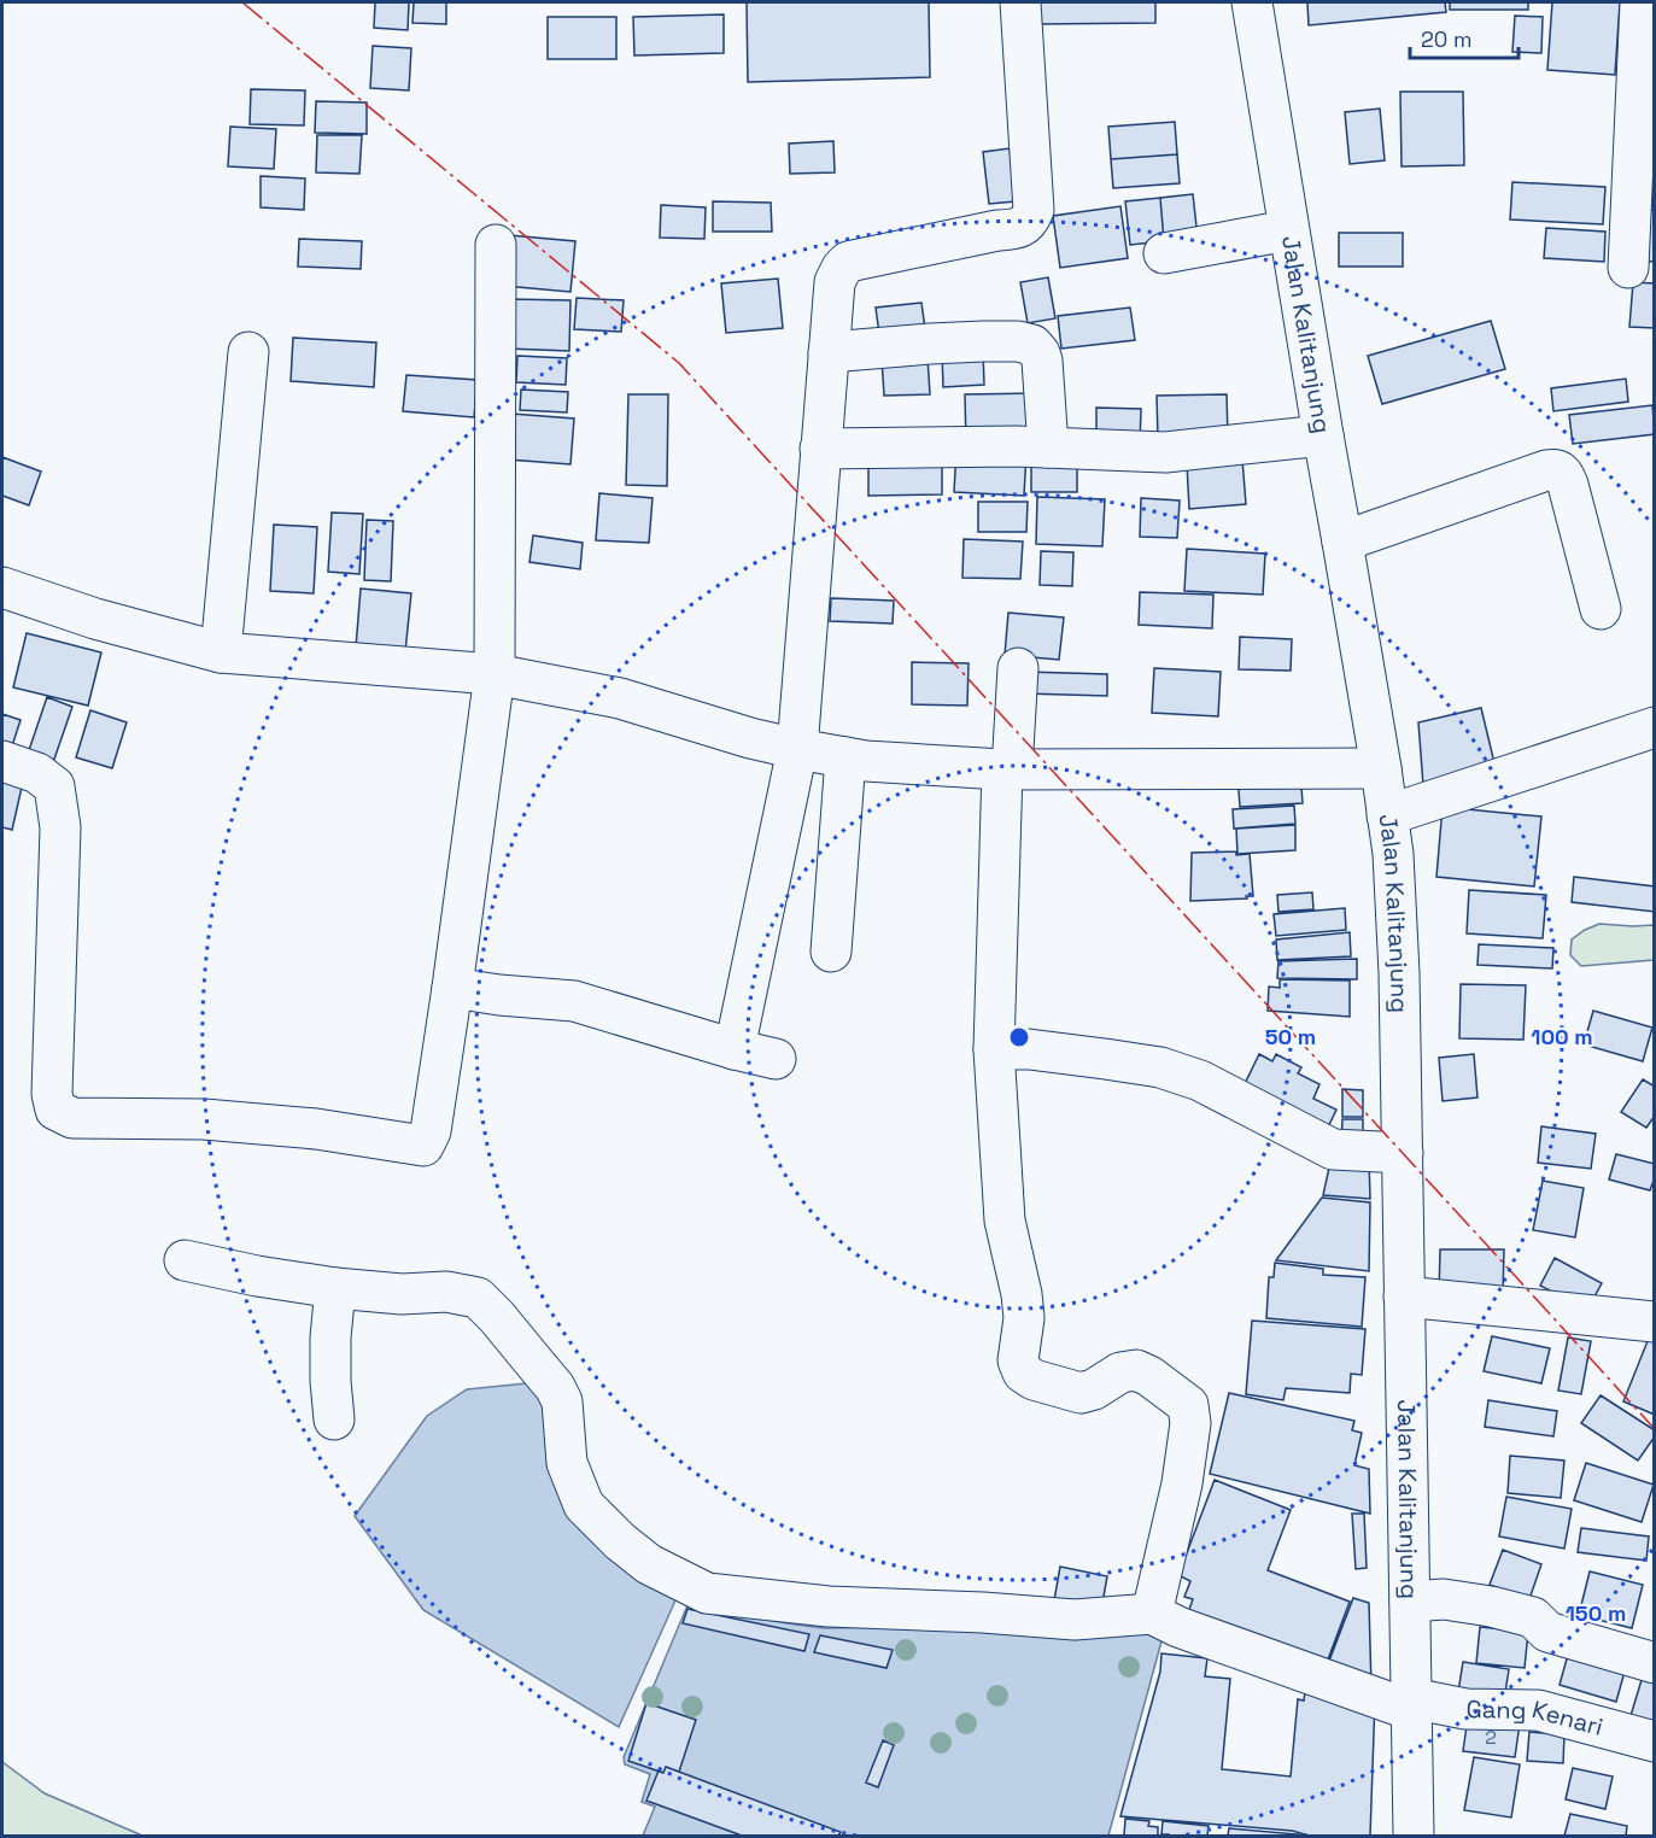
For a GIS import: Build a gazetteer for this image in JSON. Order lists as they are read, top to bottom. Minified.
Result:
{"streets":{"street":["Jalan Kalitanjung","Gang Kenari"]},"crossings":[["Jalan Kalitanjung","Gang Kenari"]],"house_numbers":["2"],"scale_bar":"20 m","rings":["50 m","100 m","150 m"]}
